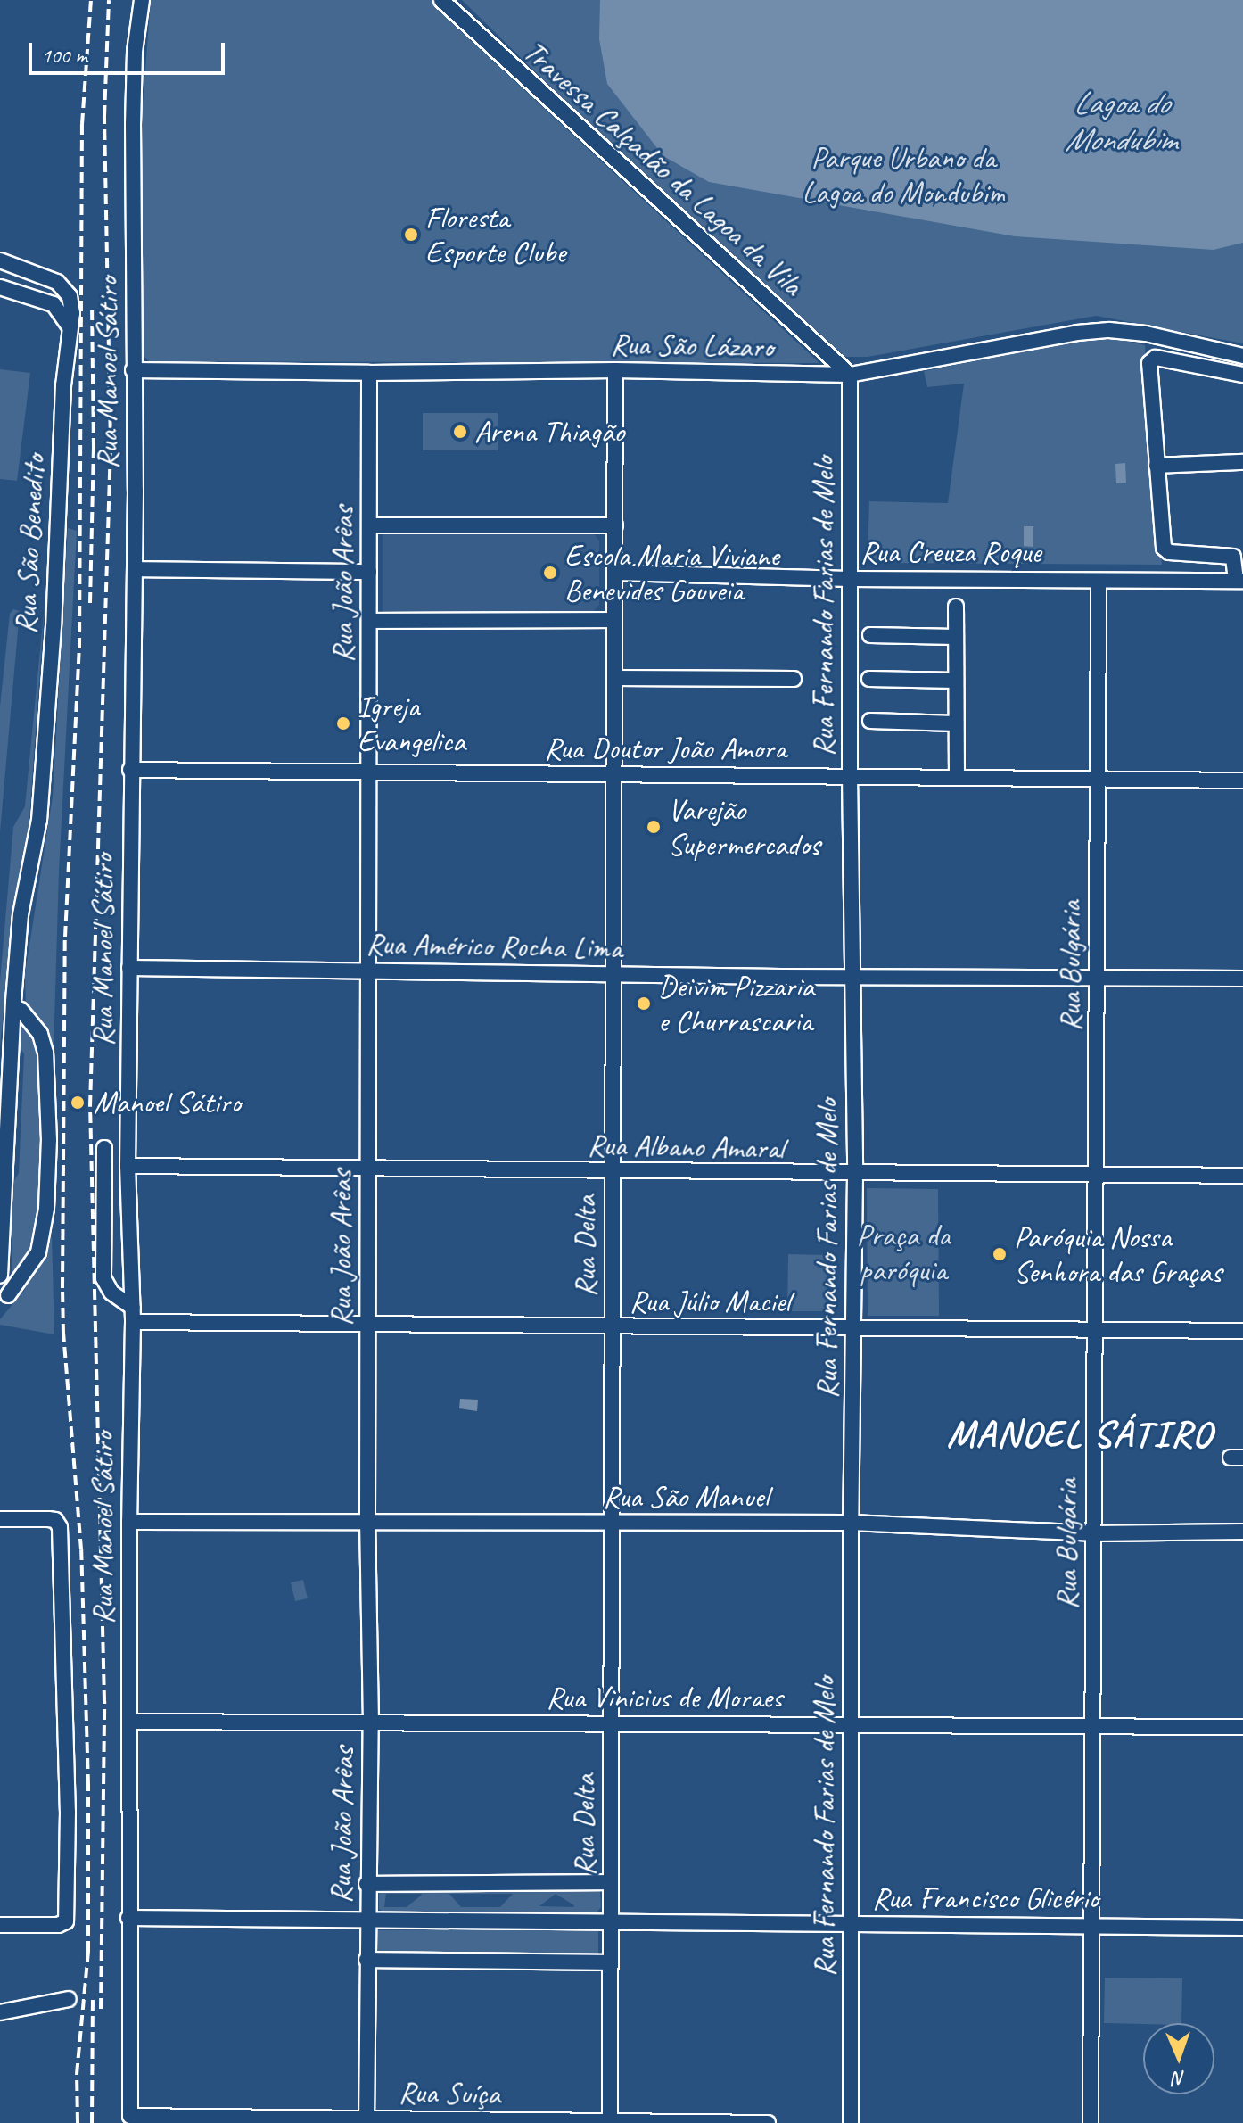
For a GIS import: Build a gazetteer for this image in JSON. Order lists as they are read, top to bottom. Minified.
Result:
{"streets":{"street":["Travessa Calçadão da Lagoa da Vila","Rua São Lázaro","Rua Manoel Sátiro","Rua São Benedito","Rua Creuza Roque","Rua João Arêas","Rua Fernando Farias de Melo","Rua Doutor João Amora","Rua Américo Rocha Lima","Rua Bulgária","Rua Albano Amaral","Rua Delta","Rua Júlio Maciel","Rua São Manuel","Rua Vinicius de Moraes","Rua Francisco Glicério","Rua Suíça"]},"crossings":[["Travessa Calçadão da Lagoa da Vila","Rua São Lázaro"],["Travessa Calçadão da Lagoa da Vila","Rua Fernando Farias de Melo"],["Rua São Lázaro","Rua Manoel Sátiro"],["Rua São Lázaro","Rua João Arêas"],["Rua São Lázaro","Rua Fernando Farias de Melo"],["Rua São Lázaro","Rua Delta"],["Rua Manoel Sátiro","Rua Doutor João Amora"],["Rua Manoel Sátiro","Rua Américo Rocha Lima"],["Rua Manoel Sátiro","Rua Albano Amaral"],["Rua Manoel Sátiro","Rua Júlio Maciel"],["Rua Manoel Sátiro","Rua São Manuel"],["Rua Manoel Sátiro","Rua Vinicius de Moraes"],["Rua Manoel Sátiro","Rua Francisco Glicério"],["Rua Manoel Sátiro","Rua Suíça"],["Rua Creuza Roque","Rua Fernando Farias de Melo"],["Rua Creuza Roque","Rua Bulgária"],["Rua Creuza Roque","Rua Delta"],["Rua João Arêas","Rua Doutor João Amora"],["Rua João Arêas","Rua Américo Rocha Lima"],["Rua João Arêas","Rua Albano Amaral"],["Rua João Arêas","Rua Júlio Maciel"],["Rua João Arêas","Rua São Manuel"],["Rua João Arêas","Rua Vinicius de Moraes"],["Rua João Arêas","Rua Francisco Glicério"],["Rua João Arêas","Rua Suíça"],["Rua Fernando Farias de Melo","Rua Doutor João Amora"],["Rua Fernando Farias de Melo","Rua Américo Rocha Lima"],["Rua Fernando Farias de Melo","Rua Albano Amaral"],["Rua Fernando Farias de Melo","Rua Júlio Maciel"],["Rua Fernando Farias de Melo","Rua São Manuel"],["Rua Fernando Farias de Melo","Rua Vinicius de Moraes"],["Rua Fernando Farias de Melo","Rua Francisco Glicério"],["Rua Doutor João Amora","Rua Bulgária"],["Rua Doutor João Amora","Rua Delta"],["Rua Américo Rocha Lima","Rua Bulgária"],["Rua Américo Rocha Lima","Rua Delta"],["Rua Bulgária","Rua Albano Amaral"],["Rua Bulgária","Rua Júlio Maciel"],["Rua Bulgária","Rua São Manuel"],["Rua Bulgária","Rua Vinicius de Moraes"],["Rua Bulgária","Rua Francisco Glicério"],["Rua Albano Amaral","Rua Delta"],["Rua Delta","Rua Júlio Maciel"],["Rua Delta","Rua São Manuel"],["Rua Delta","Rua Vinicius de Moraes"],["Rua Delta","Rua Francisco Glicério"],["Rua Delta","Rua Suíça"]],"districts":["MANOEL SÁTIRO"],"water":["Lagoa do Mondubim"],"parks":["Parque Urbano da Lagoa do Mondubim","Praça da paróquia"],"places":["Floresta Esporte Clube","Arena Thiagão","Escola Maria Viviane Benevides Gouveia","Igreja Evangelica","Varejão Supermercados","Deivim Pizzaria e Churrascaria","Manoel Sátiro","Paróquia Nossa Senhora das Graças"],"scale_bar":"100 m","north":"bottom"}
